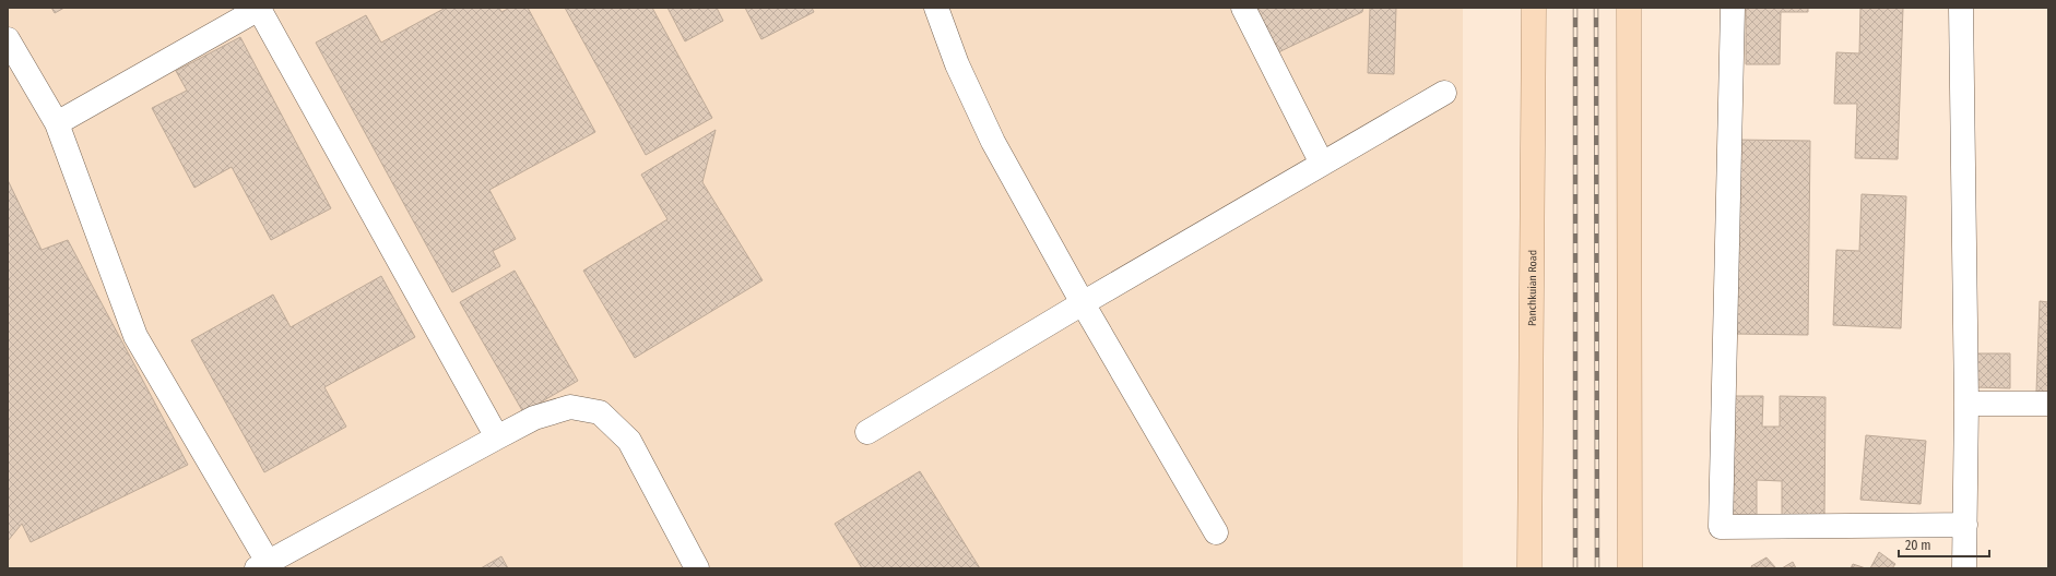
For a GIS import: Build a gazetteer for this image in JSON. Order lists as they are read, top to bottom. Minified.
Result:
{"streets":{"main road":["Panchkuian Road"]},"scale_bar":"20 m"}
